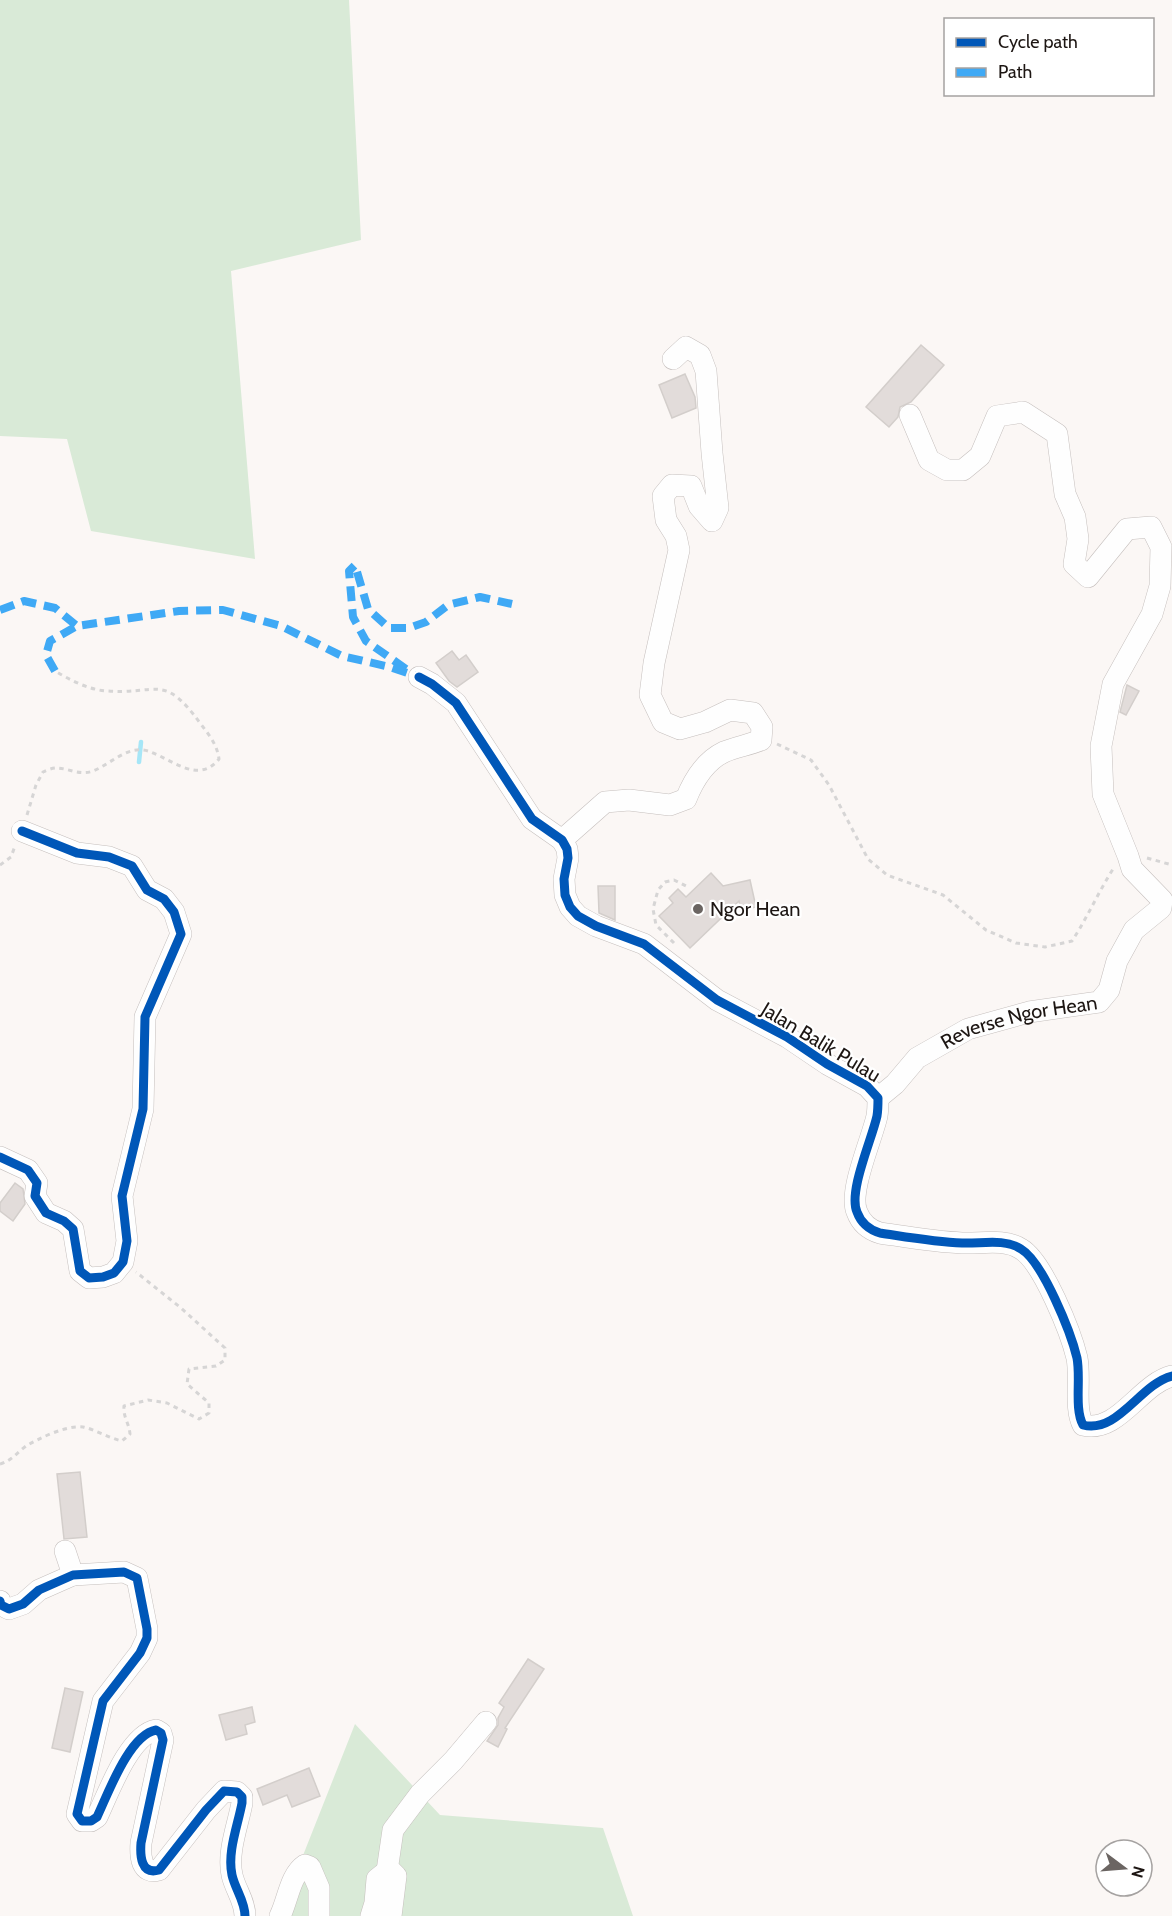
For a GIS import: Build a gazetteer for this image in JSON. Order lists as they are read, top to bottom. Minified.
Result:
{"streets":{"street":["Reverse Ngor Hean","Jalan Balik Pulau"]},"crossings":[["Reverse Ngor Hean","Jalan Balik Pulau"]],"places":["Ngor Hean"],"legend":["Cycle path","Path"],"north":"right"}
